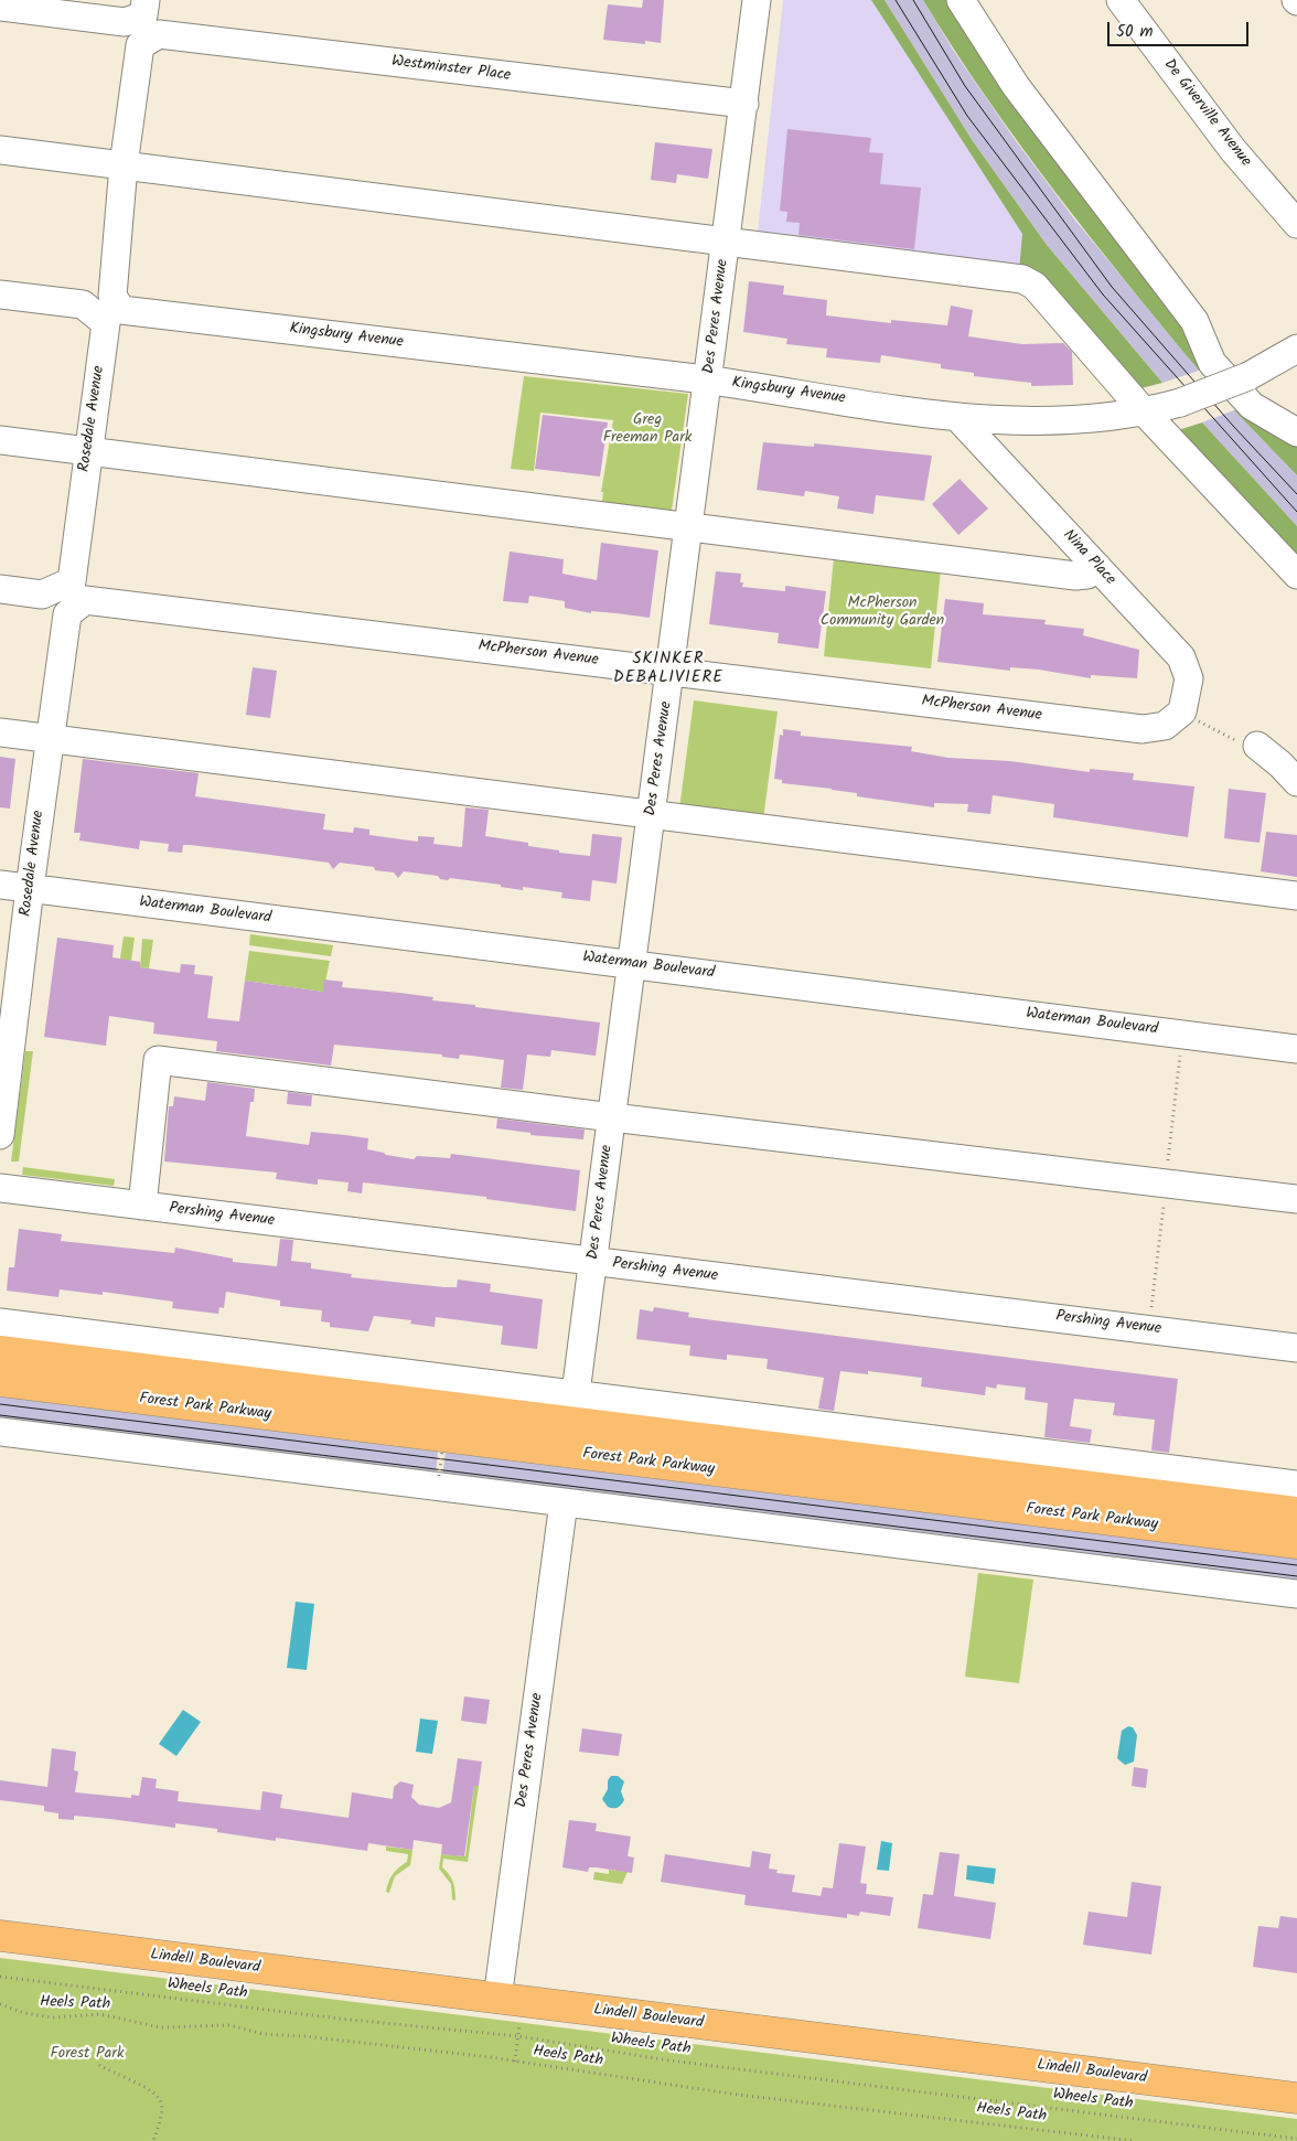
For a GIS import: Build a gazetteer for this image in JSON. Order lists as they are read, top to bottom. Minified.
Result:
{"streets":{"main road":["Forest Park Parkway","Lindell Boulevard"],"street":["Westminster Place","De Giverville Avenue","Des Peres Avenue","Kingsbury Avenue","Rosedale Avenue","Nina Place","McPherson Avenue","Waterman Boulevard","Pershing Avenue"],"path":["Wheels Path","Heels Path"]},"crossings":[["Westminster Place","Des Peres Avenue"],["Des Peres Avenue","Kingsbury Avenue"],["Des Peres Avenue","McPherson Avenue"],["Des Peres Avenue","Waterman Boulevard"],["Des Peres Avenue","Pershing Avenue"],["Des Peres Avenue","Forest Park Parkway"],["Des Peres Avenue","Lindell Boulevard"],["Kingsbury Avenue","Nina Place"],["Rosedale Avenue","McPherson Avenue"],["Rosedale Avenue","Waterman Boulevard"],["Nina Place","McPherson Avenue"]],"districts":["SKINKER DEBALIVIERE"],"parks":["Greg Freeman Park","McPherson Community Garden","Forest Park"],"scale_bar":"50 m"}
